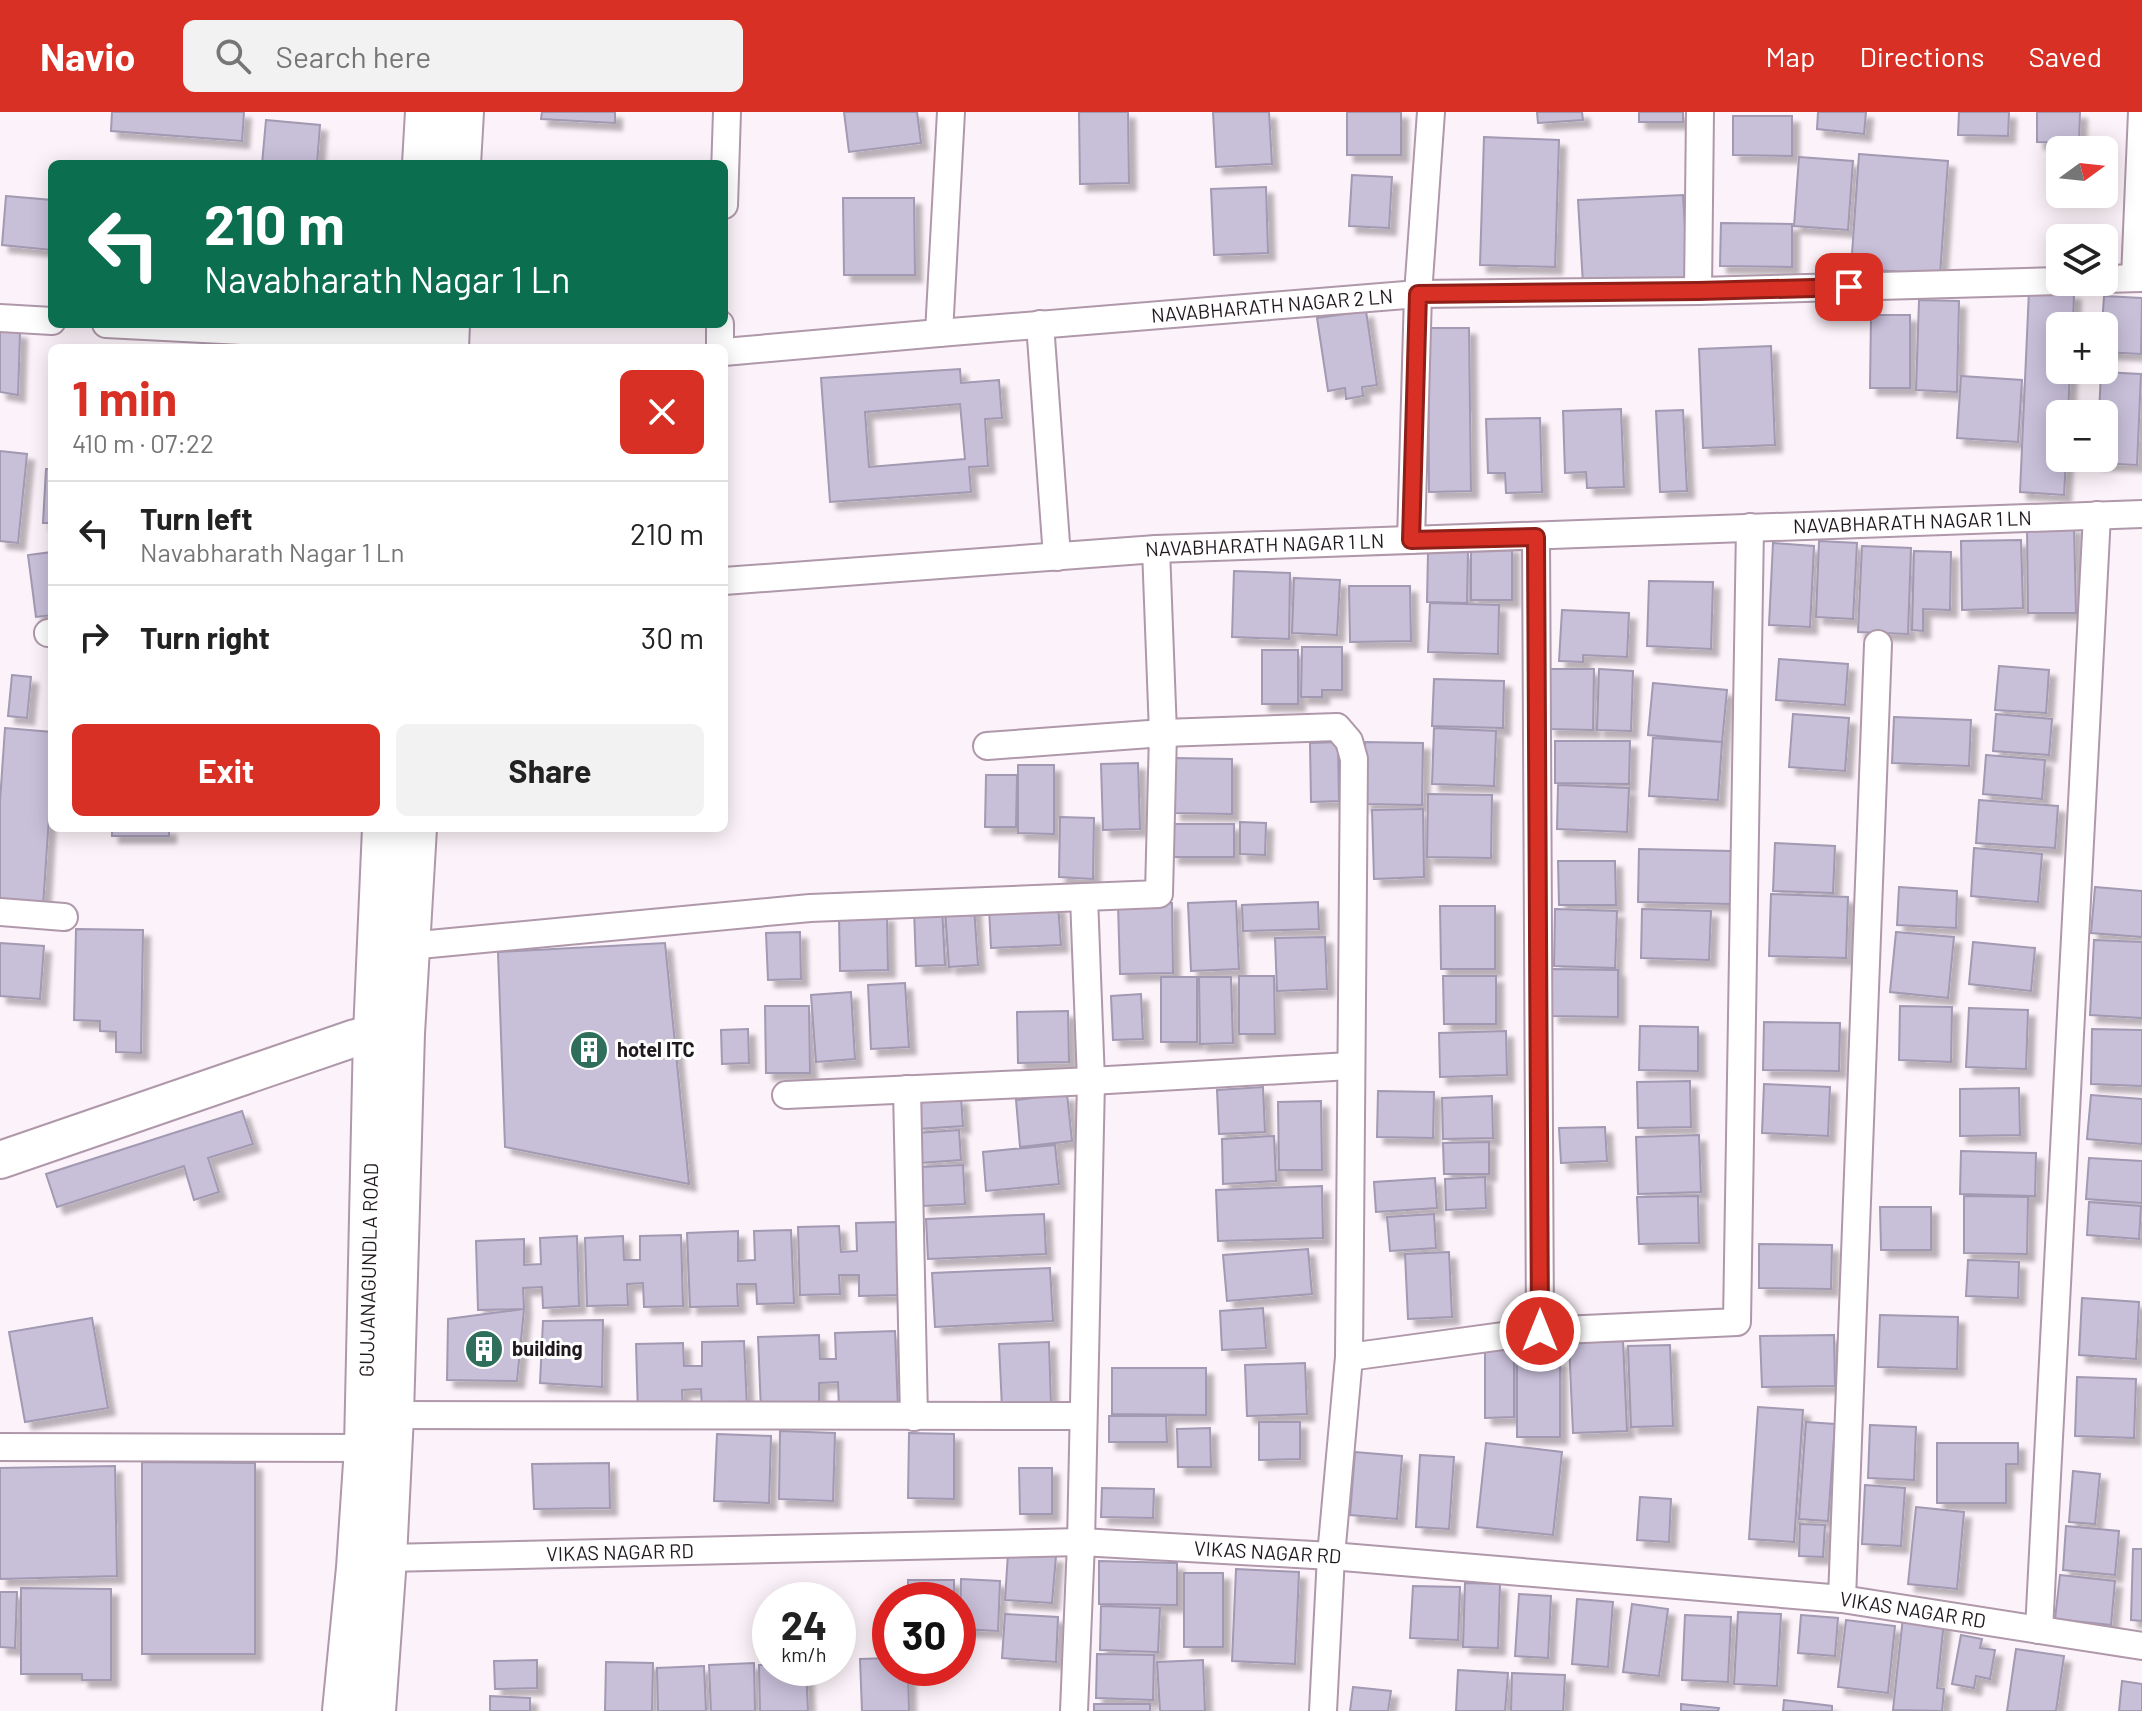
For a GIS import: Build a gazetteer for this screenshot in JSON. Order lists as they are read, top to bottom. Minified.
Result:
{"streets":{"main road":["GUJJANAGUNDLA ROAD"],"street":["NAVABHARATH NAGAR 2 LN","NAVABHARATH NAGAR 1 LN","VIKAS NAGAR RD"]},"crossings":[["GUJJANAGUNDLA ROAD","VIKAS NAGAR RD"]],"places":{"building":["hotel ITC","building"]},"north":"right","page":{"header":"Navio","search":"Search here","nav":["Map","Directions","Saved"],"map_buttons":["+","−"],"turn":["210 m","Navabharath Nagar 1 Ln"],"heading":["1 min","410 m · 07:22"],"list":[{"name":"Turn left","note":"Navabharath Nagar 1 Ln","value":"210 m"},{"name":"Turn right","value":"30 m"}],"buttons":["Exit","Share"],"speed":"24 km/h","limit":"30"}}
